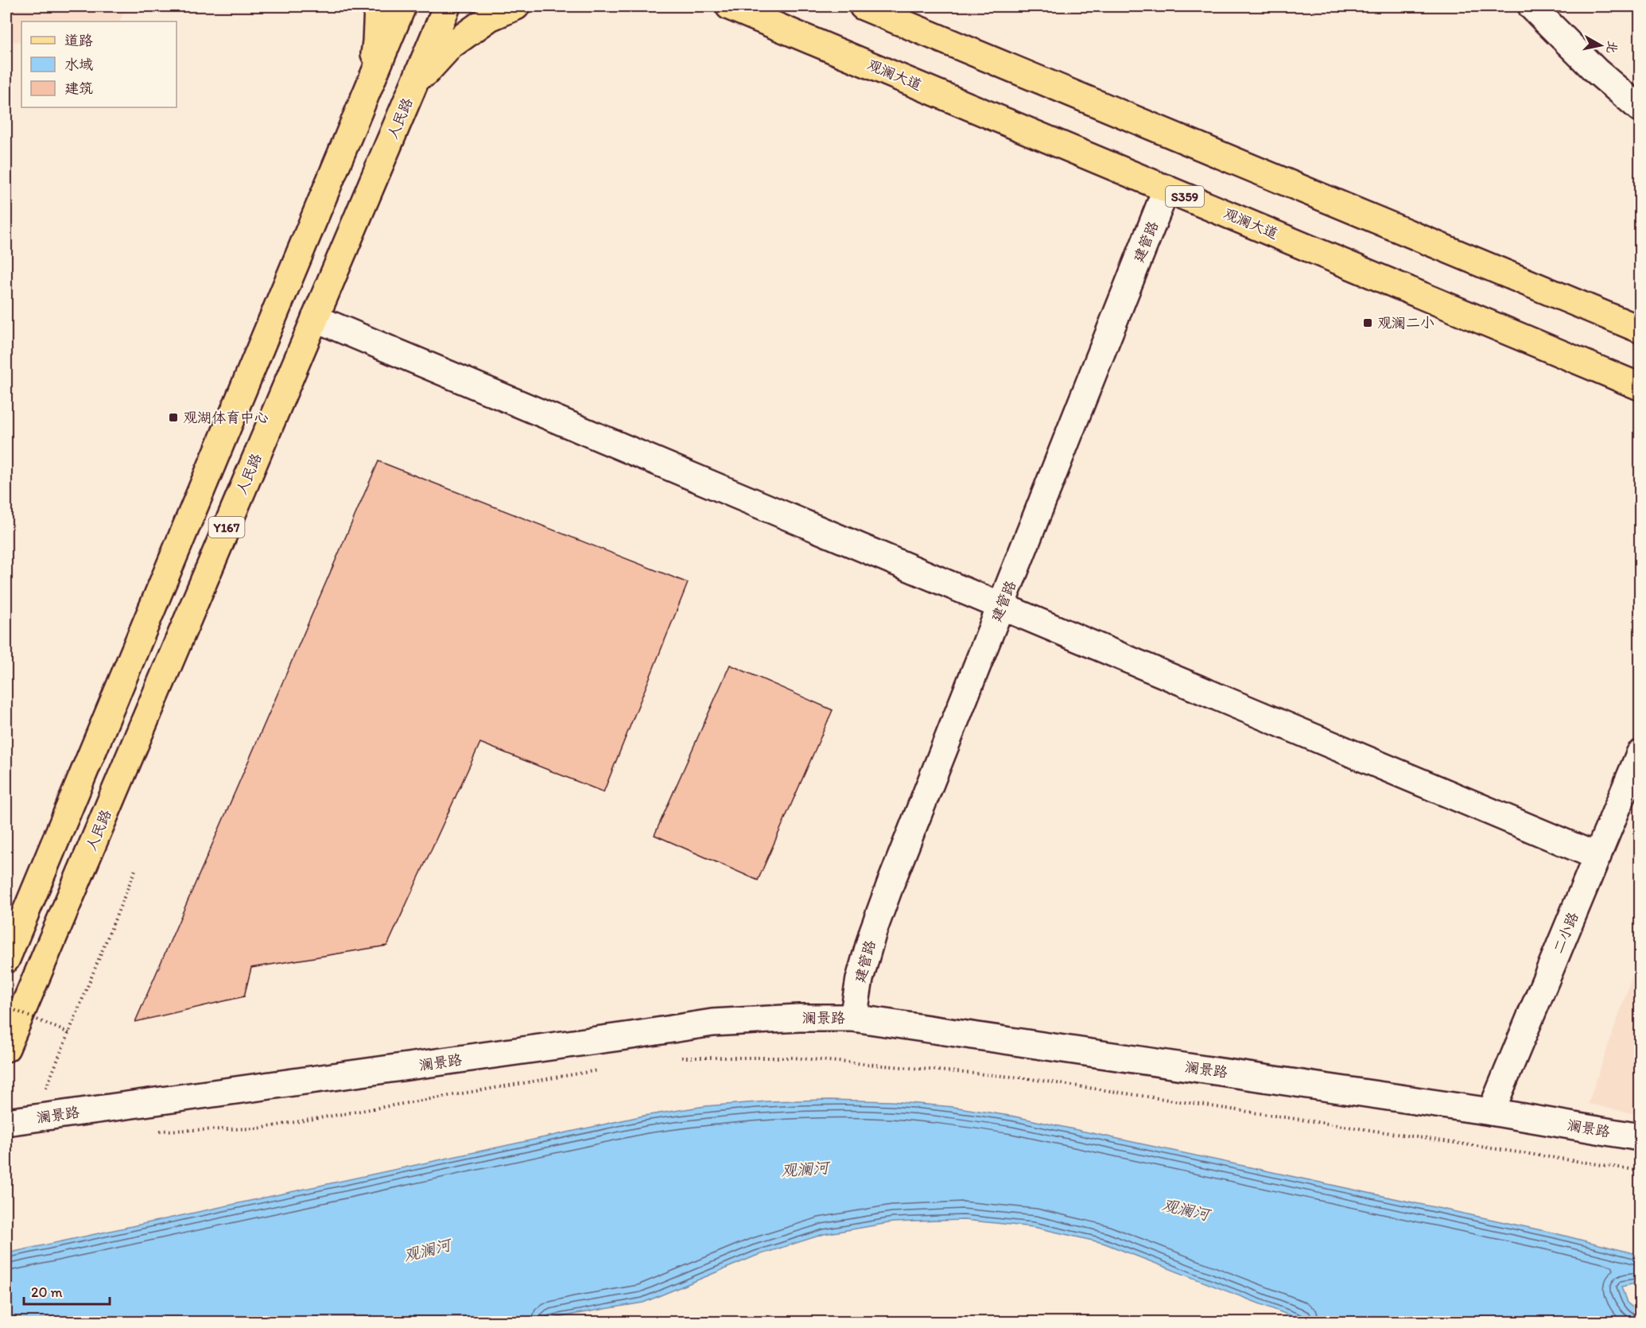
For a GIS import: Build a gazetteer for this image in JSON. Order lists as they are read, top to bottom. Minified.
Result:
{"streets":{"main road":["观澜大道","人民路","S359","Y167"],"street":["建管路","二小路","澜景路"]},"crossings":[["观澜大道","建管路"],["建管路","澜景路"],["二小路","澜景路"]],"water":["观澜河"],"places":{"transit":["观澜二小","观湖体育中心"]},"legend":["道路","水域","建筑"],"scale_bar":"20 m","north":"right"}
